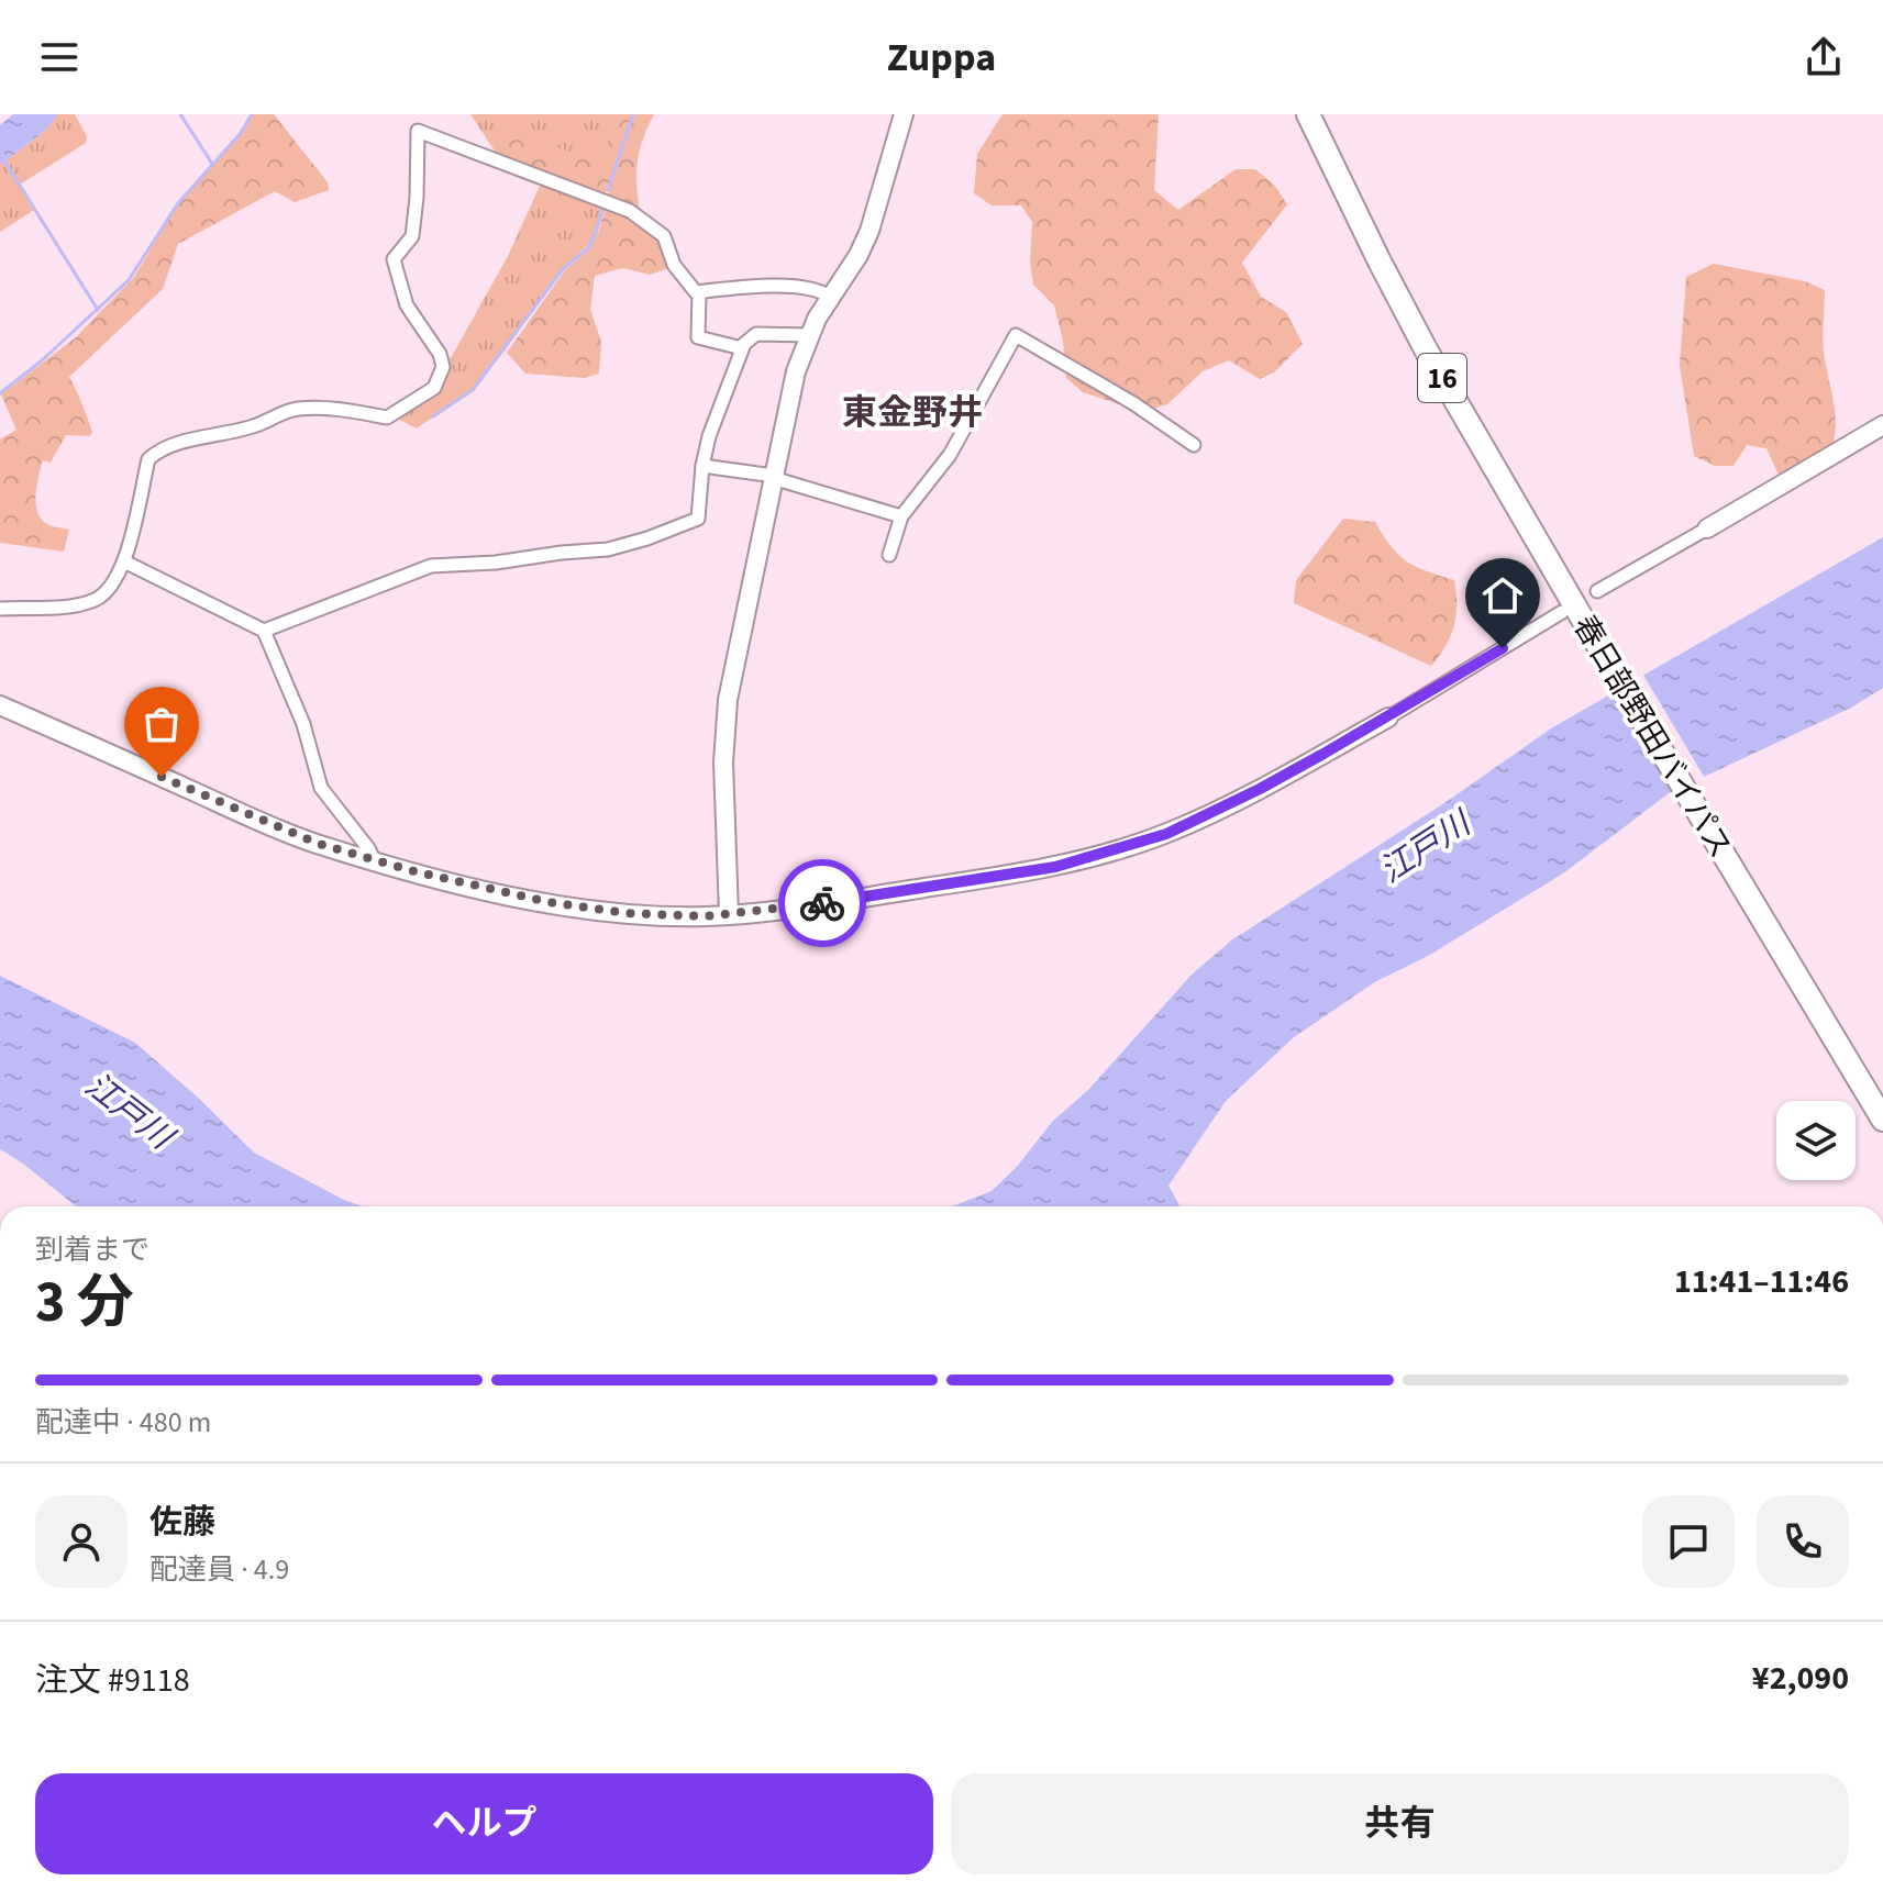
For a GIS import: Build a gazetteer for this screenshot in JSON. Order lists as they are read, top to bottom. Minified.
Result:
{"streets":{"highway":["16","春日部野田バイパス"]},"districts":["東金野井"],"water":["江戸川"],"page":{"header":"Zuppa","heading":["3 分","到着まで","11:41–11:46"],"panel":["佐藤","配達員 · 4.9","注文 #9118","¥2,090"],"bar":"配達中 · 480 m","buttons":["ヘルプ","共有"]}}
